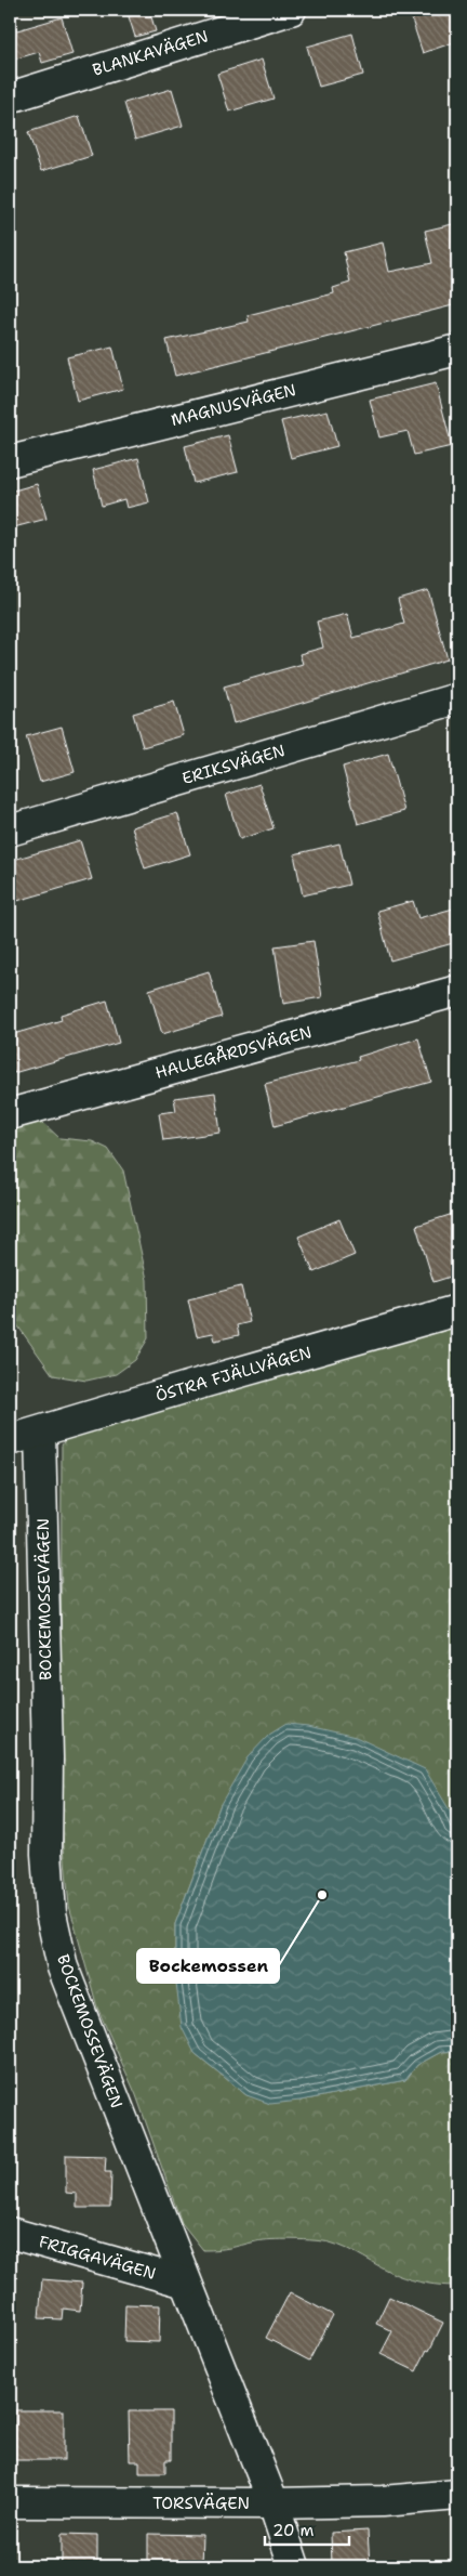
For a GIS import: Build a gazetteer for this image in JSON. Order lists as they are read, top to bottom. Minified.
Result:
{"streets":{"street":["BLANKAVÄGEN","MAGNUSVÄGEN","ERIKSVÄGEN","HALLEGÅRDSVÄGEN","ÖSTRA FJÄLLVÄGEN","BOCKEMOSSEVÄGEN","FRIGGAVÄGEN","TORSVÄGEN"]},"crossings":[["ÖSTRA FJÄLLVÄGEN","BOCKEMOSSEVÄGEN"],["BOCKEMOSSEVÄGEN","FRIGGAVÄGEN"],["BOCKEMOSSEVÄGEN","TORSVÄGEN"]],"places":["Bockemossen"],"scale_bar":"20 m"}
